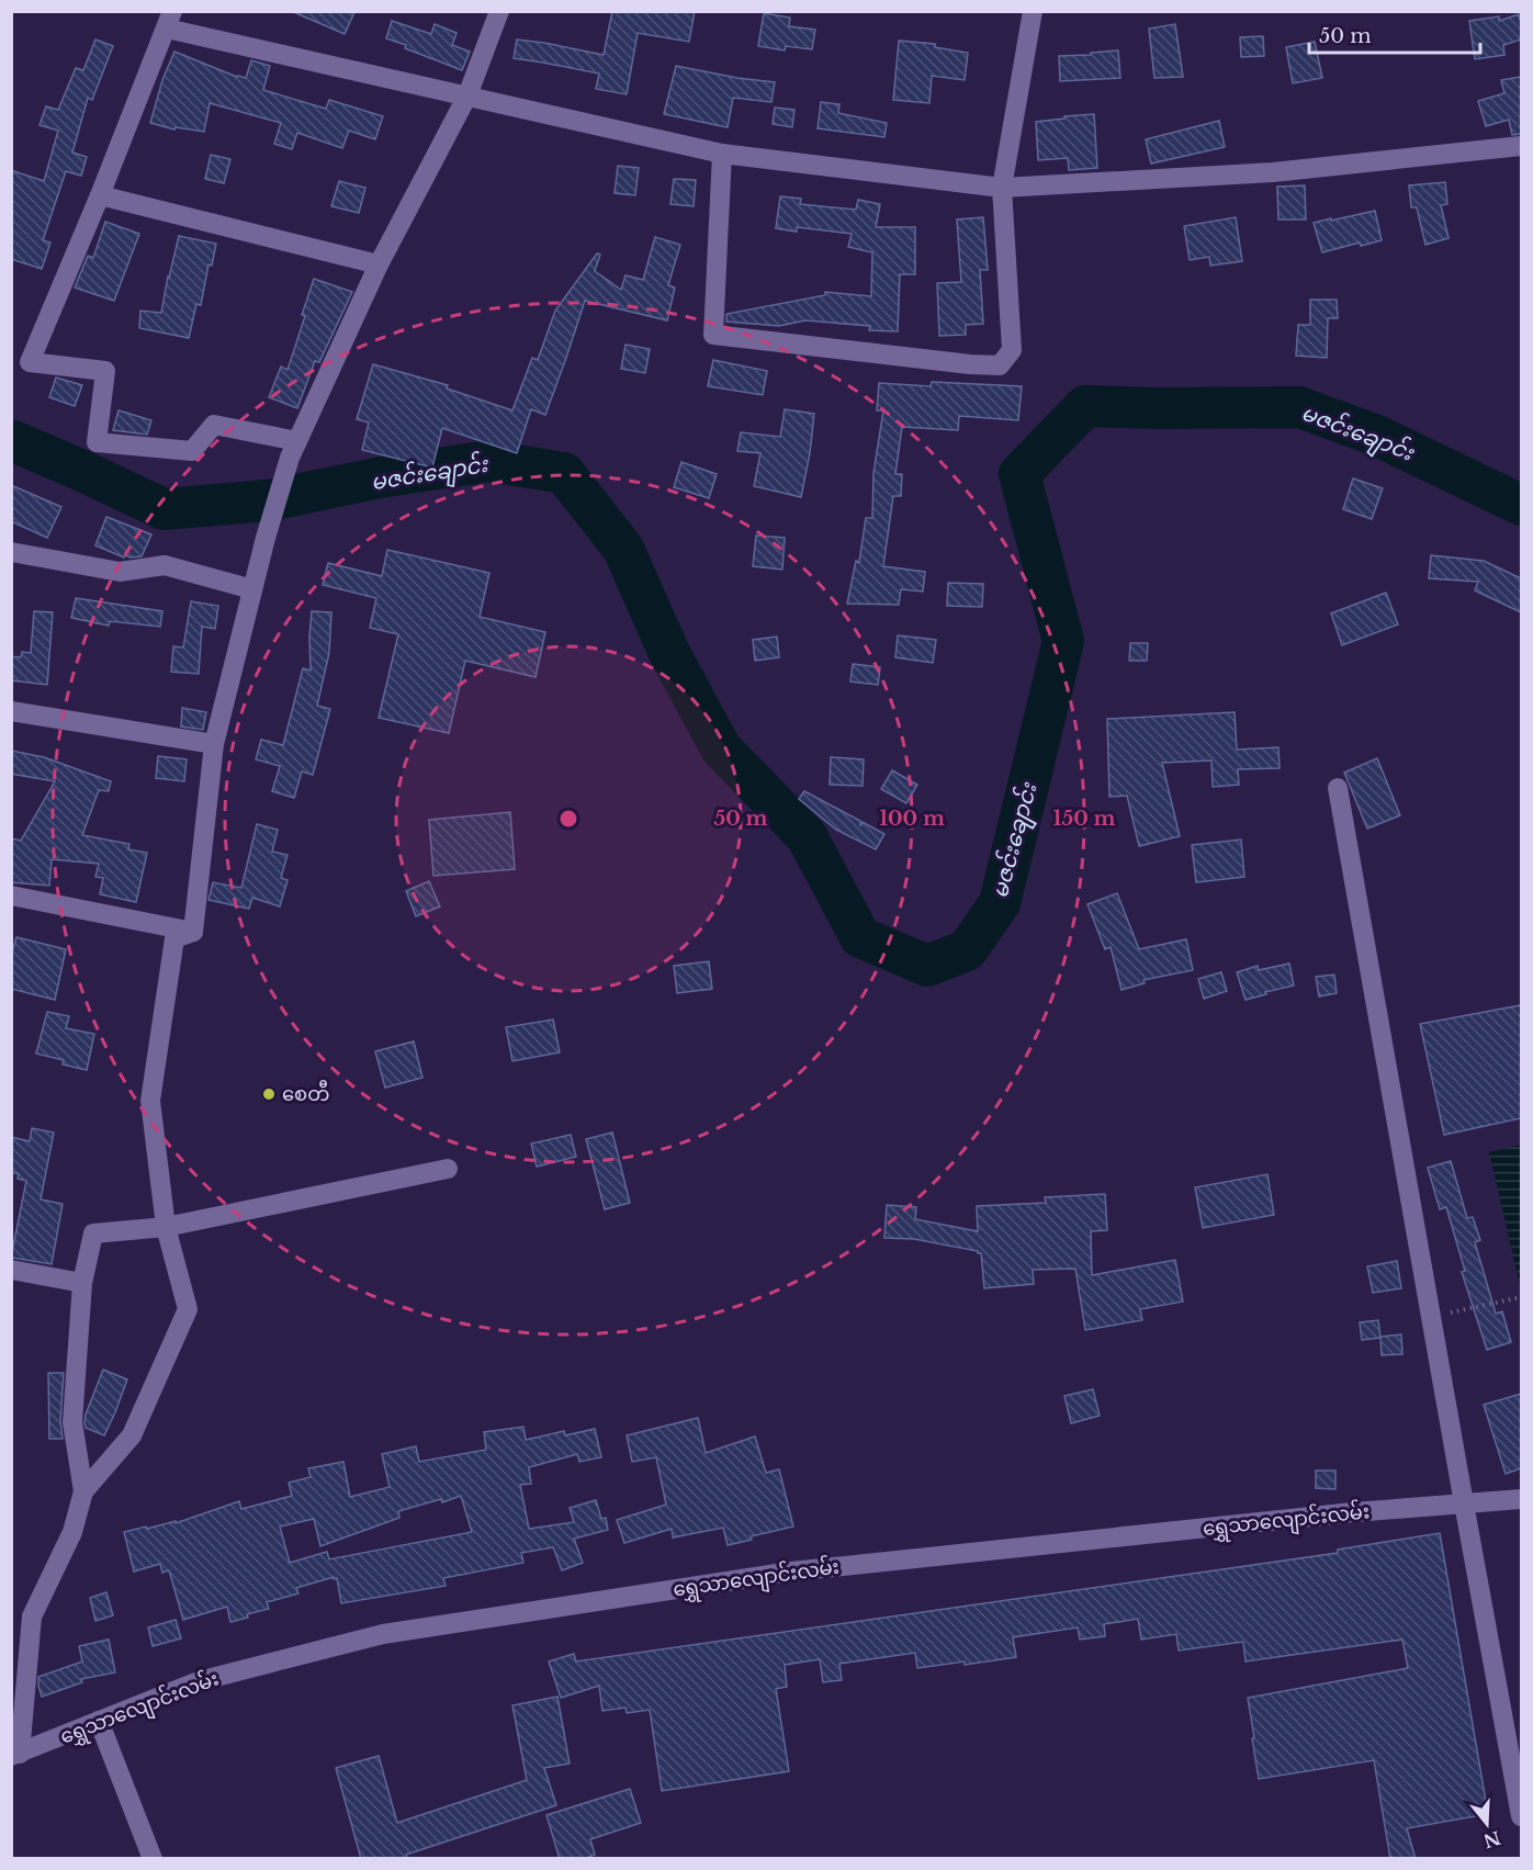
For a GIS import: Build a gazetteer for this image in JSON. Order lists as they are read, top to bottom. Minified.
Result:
{"streets":{"street":["ရွှေသာလျောင်းလမ်း"]},"water":["မဇင်းချောင်း"],"places":["စေတီ"],"scale_bar":"50 m","north":"bottom","rings":["50 m","100 m","150 m"]}
